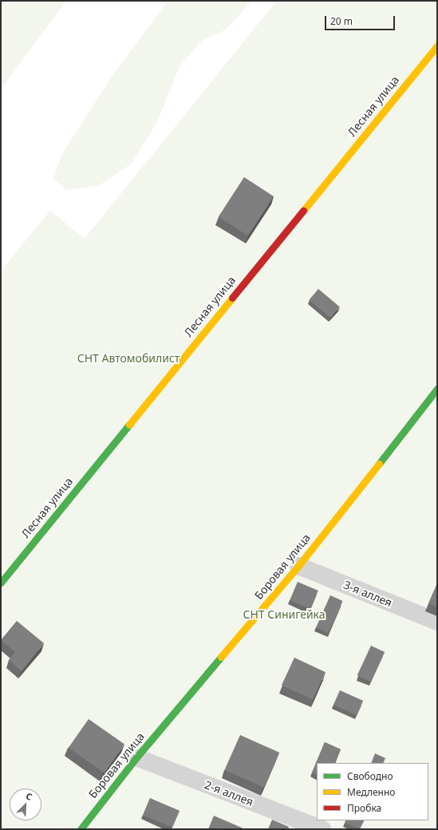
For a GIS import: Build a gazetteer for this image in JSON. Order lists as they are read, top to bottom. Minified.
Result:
{"streets":{"street":["Лесная улица","Боровая улица","3-я аллея","2-я аллея"]},"crossings":[["Боровая улица","3-я аллея"],["Боровая улица","2-я аллея"]],"parks":["СНТ Автомобилист","СНТ Синигейка"],"legend":["Свободно","Медленно","Пробка"],"scale_bar":"20 m","north":"top right"}
